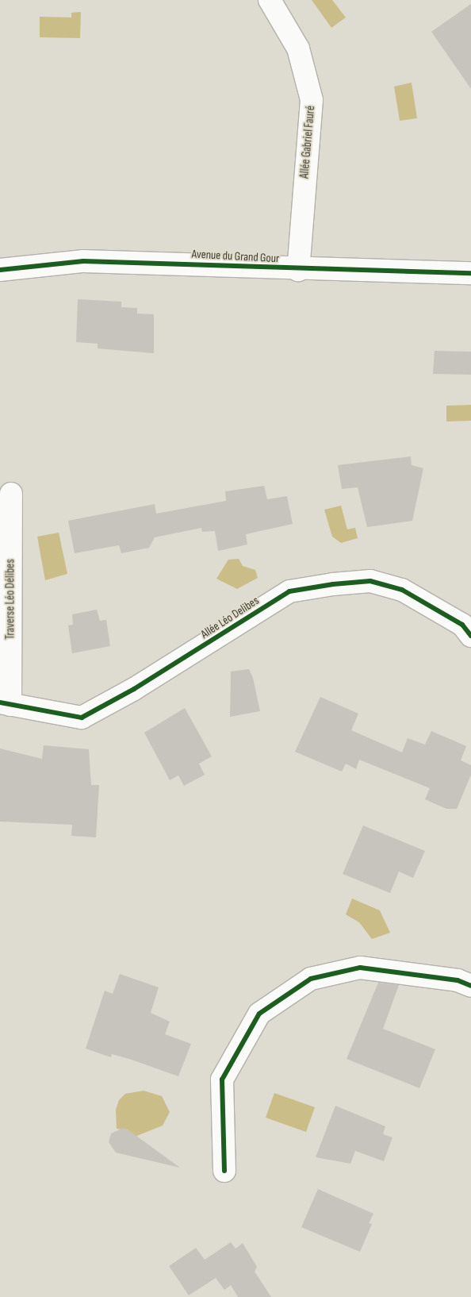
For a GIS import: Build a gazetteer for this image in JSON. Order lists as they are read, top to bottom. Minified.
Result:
{"streets":{"street":["Allée Gabriel Fauré","Avenue du Grand Gour","Traverse Léo Délibes","Allée Léo Delibes"]},"crossings":[["Allée Gabriel Fauré","Avenue du Grand Gour"],["Traverse Léo Délibes","Allée Léo Delibes"]]}
